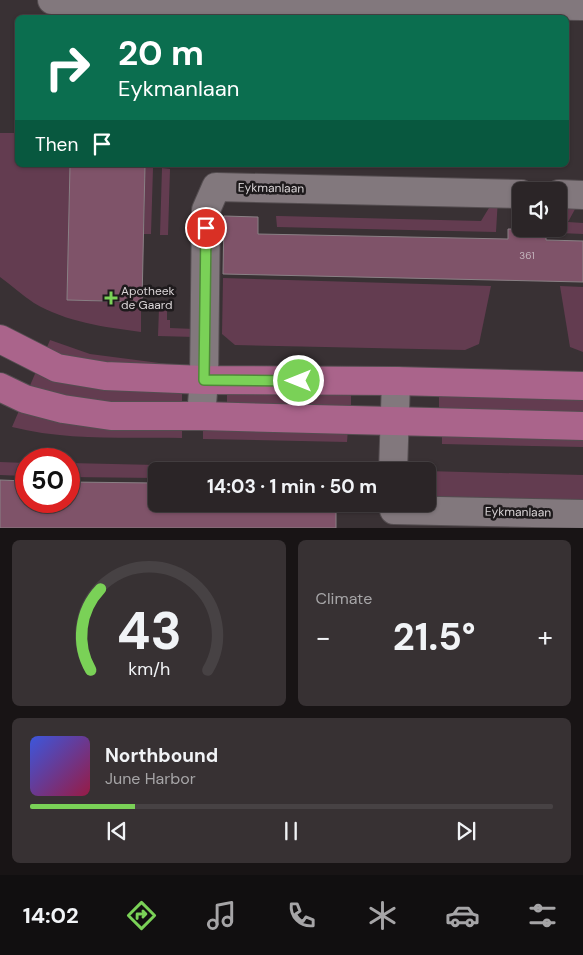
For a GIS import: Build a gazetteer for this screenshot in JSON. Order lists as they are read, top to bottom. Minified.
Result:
{"streets":{"street":["Eykmanlaan"]},"places":{"health":["Apotheek de Gaard"]},"house_numbers":["361"],"page":{"turn":["20 m","Eykmanlaan"],"then":"Then","limit":"50","trip":"14:03 · 1 min · 50 m","tile":"Climate","heat":["−","21.5°","+"],"song":["Northbound","June Harbor"],"tabs":"14:02","gauge":["43","km/h"]}}
